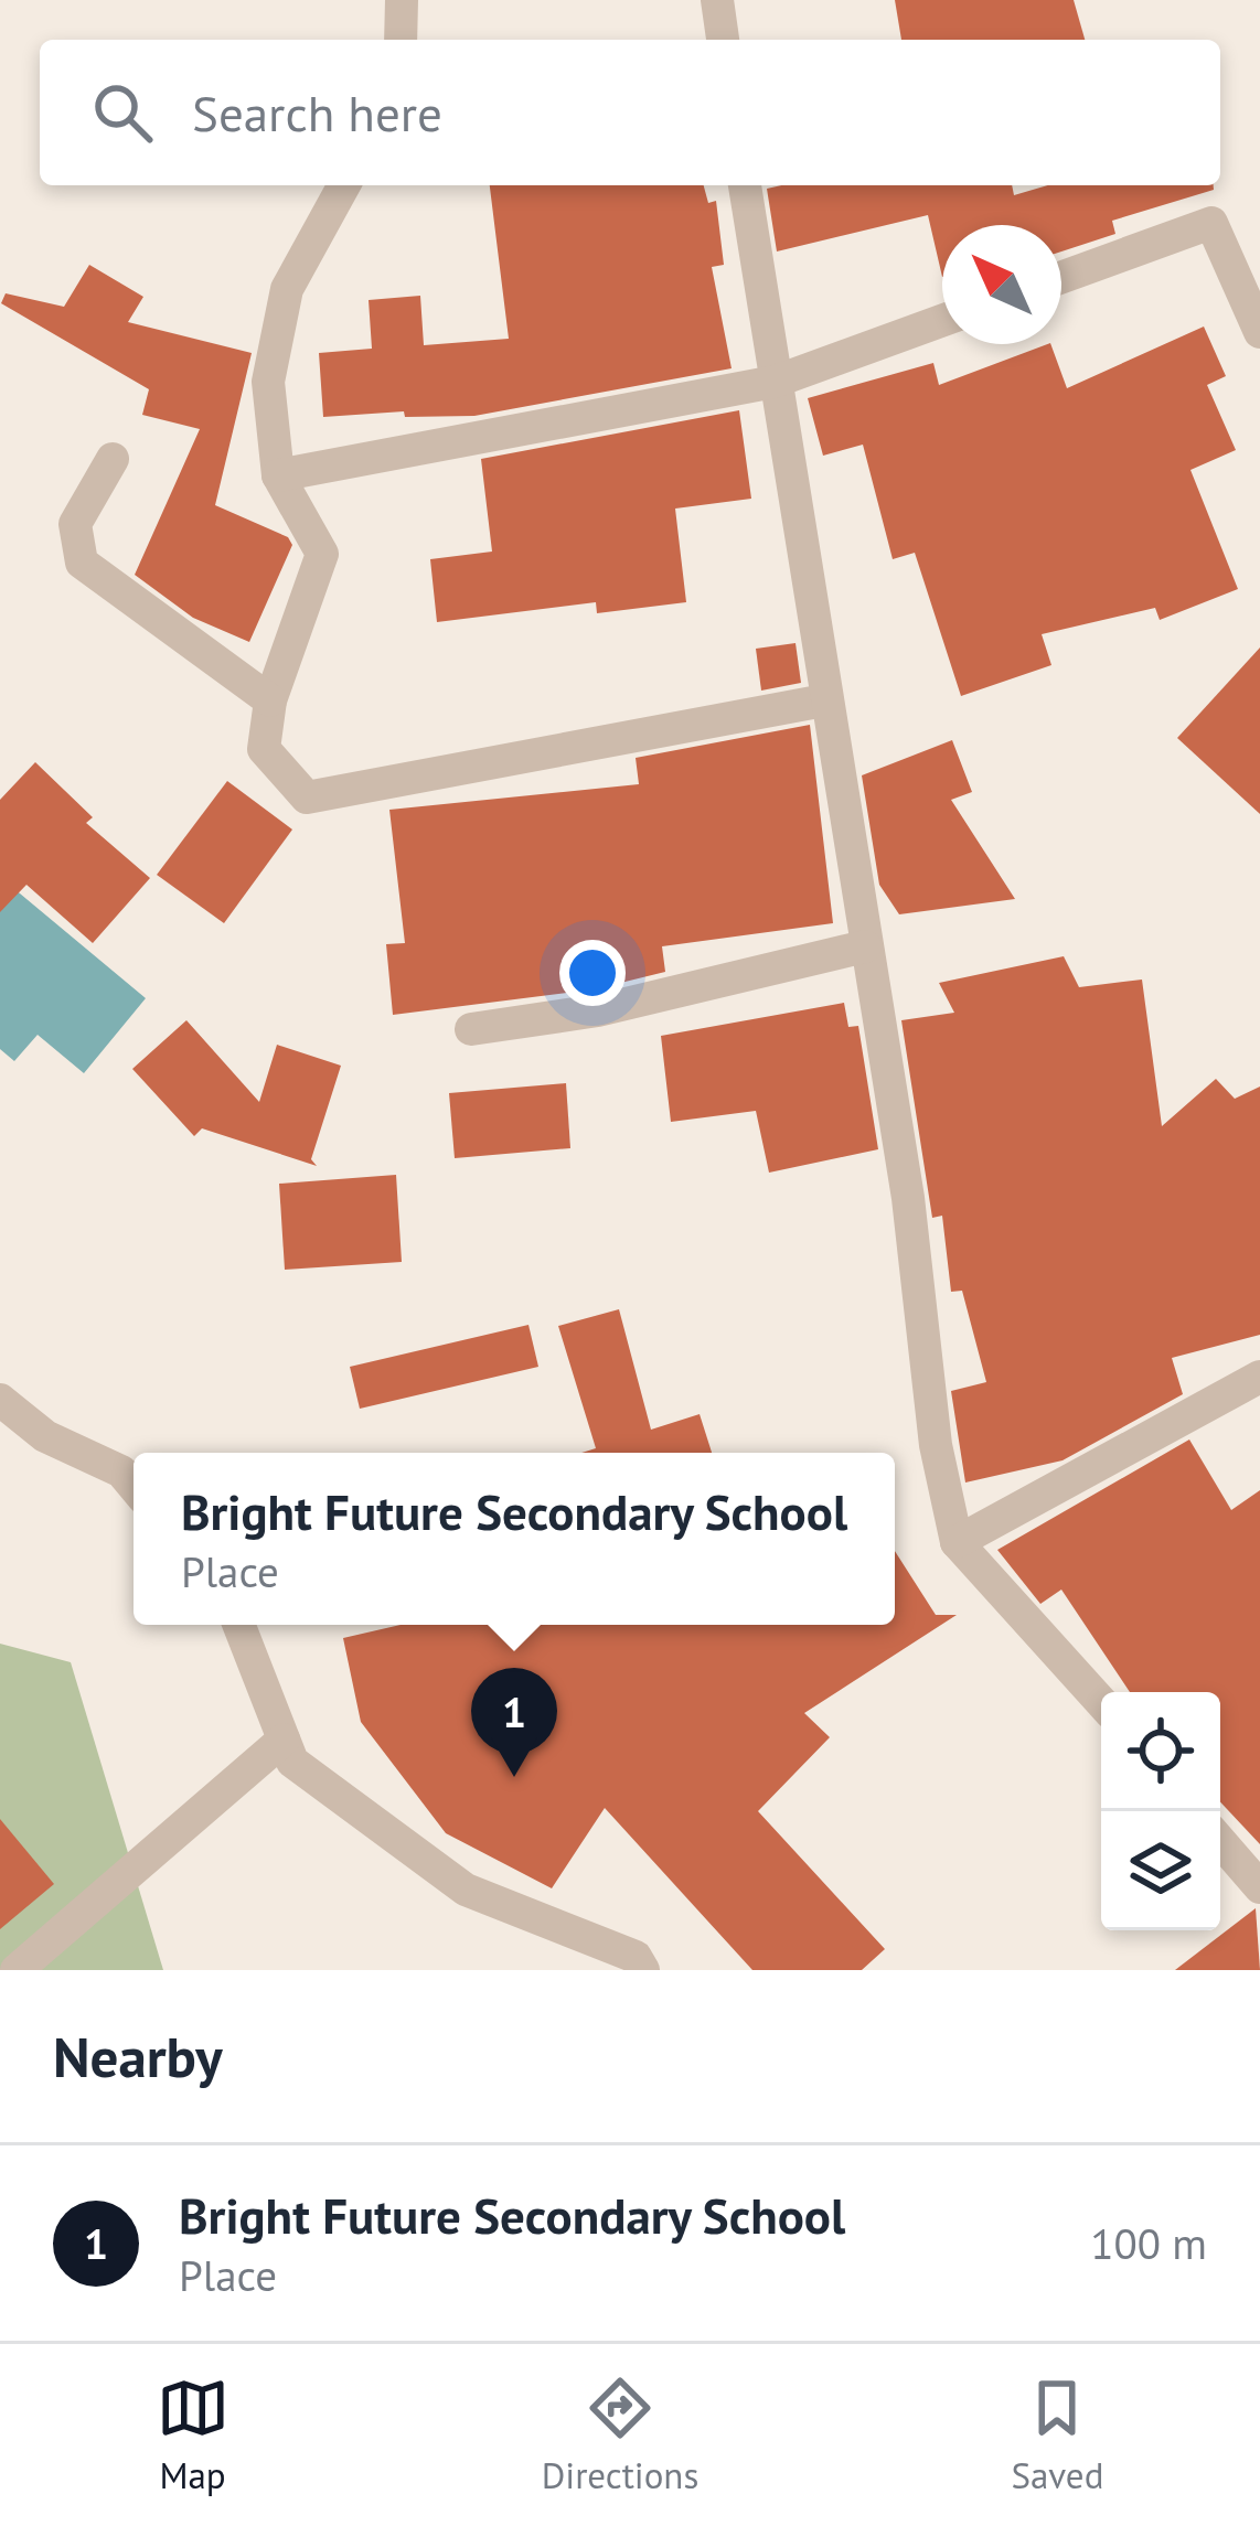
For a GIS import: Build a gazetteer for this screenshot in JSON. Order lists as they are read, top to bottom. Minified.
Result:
{"north":"top left","page":{"search":"Search here","popup":["Bright Future Secondary School","Place"],"pins":"1","heading":"Nearby","list":[{"mark":"1","name":"Bright Future Secondary School","note":"Place","value":"100 m"}],"nav":["Map","Directions","Saved"]}}
